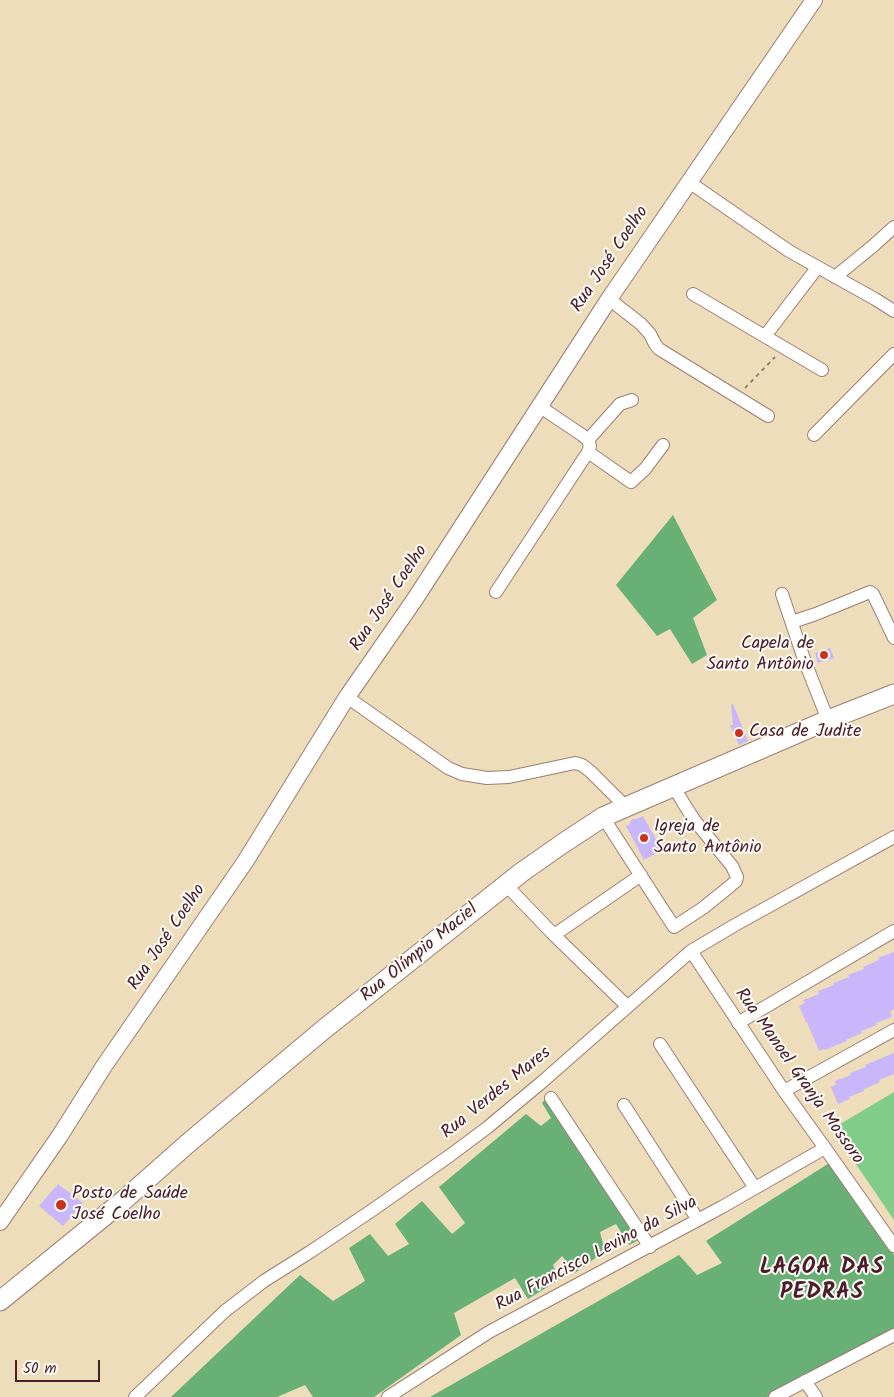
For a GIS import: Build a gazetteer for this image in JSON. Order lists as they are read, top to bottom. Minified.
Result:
{"streets":{"main road":["Rua Olímpio Maciel"],"street":["Rua José Coelho","Rua Manoel Granja Mossoro","Rua Verdes Mares","Rua Francisco Levino da Silva"]},"crossings":[["Rua Manoel Granja Mossoro","Rua Verdes Mares"],["Rua Manoel Granja Mossoro","Rua Francisco Levino da Silva"]],"districts":["LAGOA DAS PEDRAS"],"places":["Capela de Santo Antônio","Casa de Judite","Igreja de Santo Antônio","Posto de Saúde José Coelho"],"scale_bar":"50 m"}
